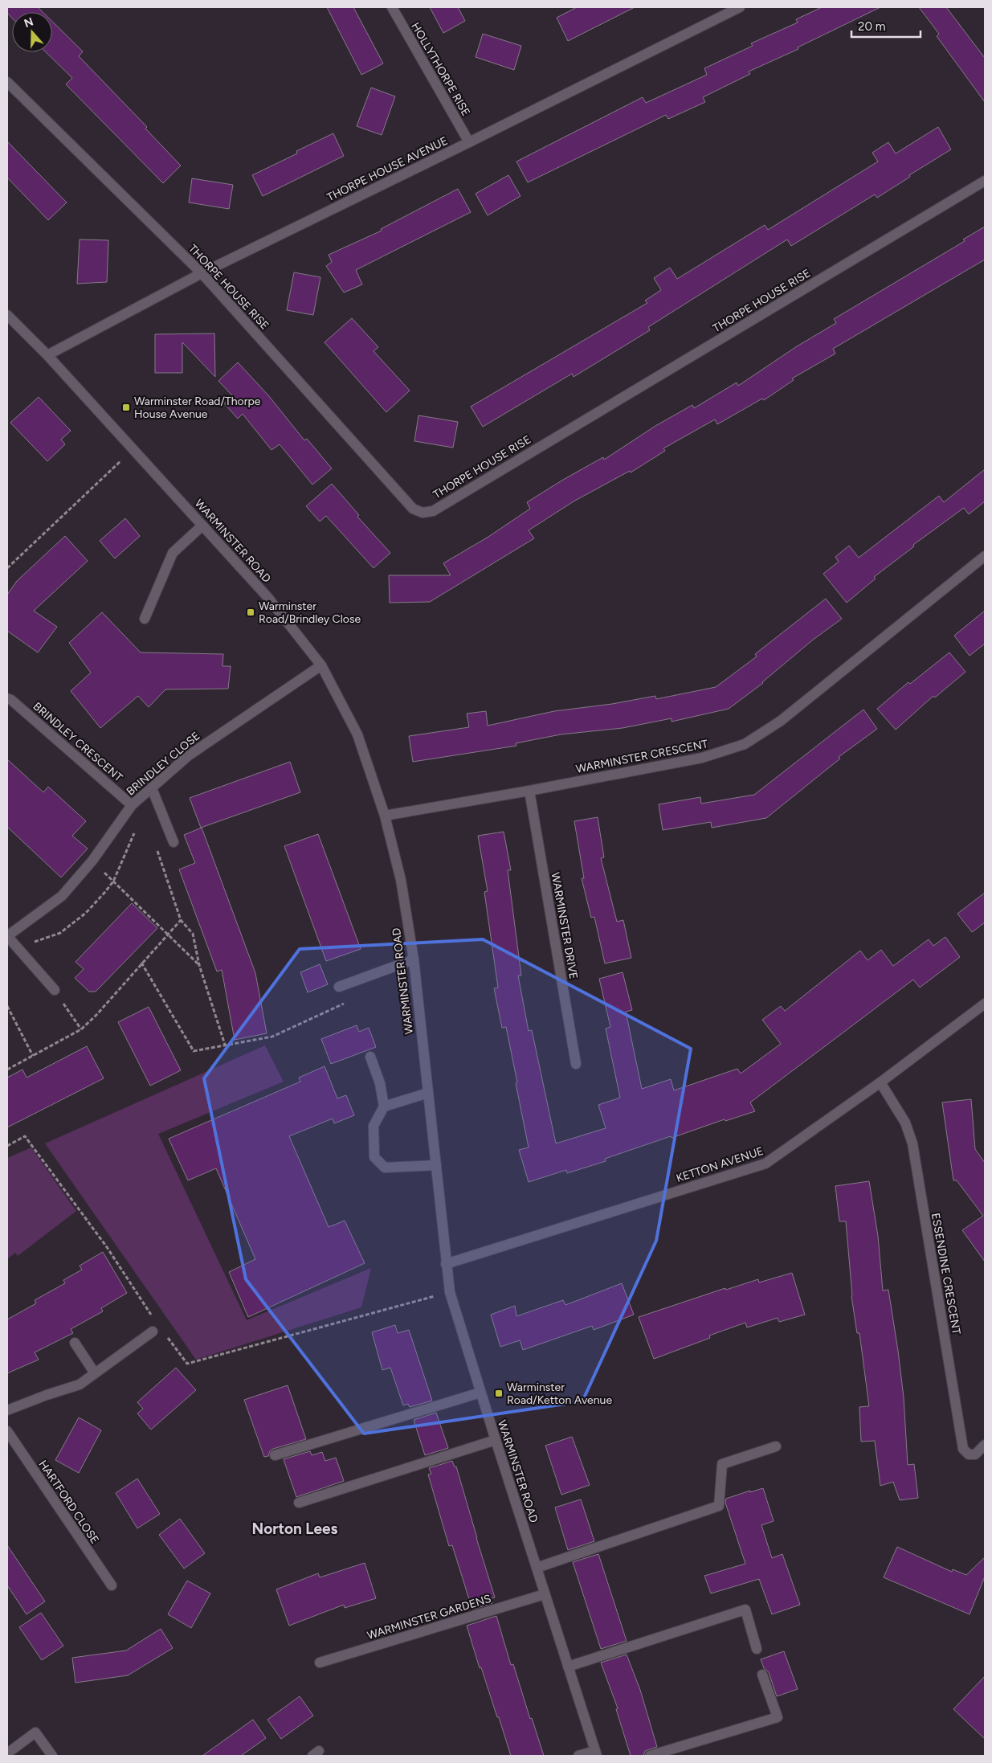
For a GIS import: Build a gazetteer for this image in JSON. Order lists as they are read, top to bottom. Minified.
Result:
{"streets":{"street":["HOLLYTHORPE RISE","THORPE HOUSE AVENUE","THORPE HOUSE RISE","WARMINSTER ROAD","BRINDLEY CRESCENT","WARMINSTER CRESCENT","BRINDLEY CLOSE","WARMINSTER DRIVE","KETTON AVENUE","ESSENDINE CRESCENT","HARTFORD CLOSE","WARMINSTER GARDENS"]},"crossings":[["HOLLYTHORPE RISE","THORPE HOUSE AVENUE"],["THORPE HOUSE AVENUE","THORPE HOUSE RISE"],["THORPE HOUSE AVENUE","WARMINSTER ROAD"],["WARMINSTER ROAD","WARMINSTER CRESCENT"],["WARMINSTER ROAD","BRINDLEY CLOSE"],["WARMINSTER ROAD","KETTON AVENUE"],["WARMINSTER ROAD","WARMINSTER GARDENS"],["BRINDLEY CRESCENT","BRINDLEY CLOSE"],["WARMINSTER CRESCENT","WARMINSTER DRIVE"],["KETTON AVENUE","ESSENDINE CRESCENT"]],"districts":["Norton Lees"],"places":{"transit":["Warminster Road/Thorpe House Avenue","Warminster Road/Brindley Close","Warminster Road/Ketton Avenue"]},"scale_bar":"20 m","north":"top"}
